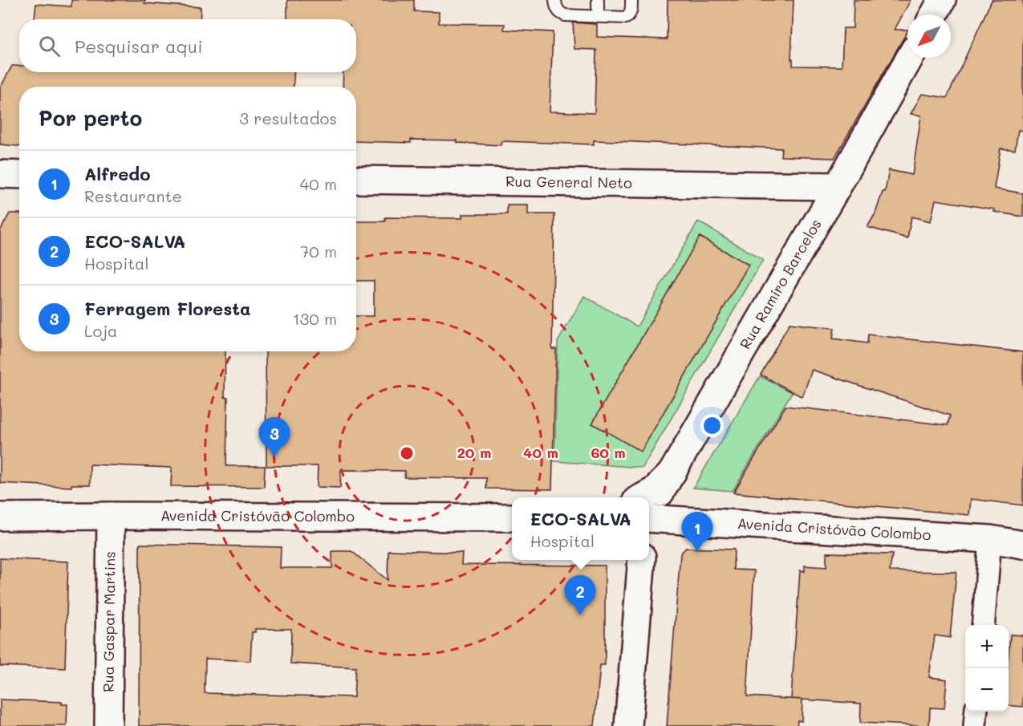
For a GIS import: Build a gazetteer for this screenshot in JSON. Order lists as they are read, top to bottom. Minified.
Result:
{"streets":{"street":["Rua General Neto","Rua Ramiro Barcelos","Avenida Cristóvão Colombo","Rua Gaspar Martins"]},"crossings":[["Rua General Neto","Rua Ramiro Barcelos"],["Avenida Cristóvão Colombo","Rua Gaspar Martins"]],"north":"bottom left","page":{"search":"Pesquisar aqui","heading":["Por perto","3 resultados"],"list":[{"mark":"1","name":"Alfredo","note":"Restaurante","value":"40 m"},{"mark":"2","name":"ECO-SALVA","note":"Hospital","value":"70 m"},{"mark":"3","name":"Ferragem Floresta","note":"Loja","value":"130 m"}],"pins":["3","1","2"],"popup":["ECO-SALVA","Hospital"],"map_buttons":["+","−"]},"rings":["20 m","40 m","60 m"]}
